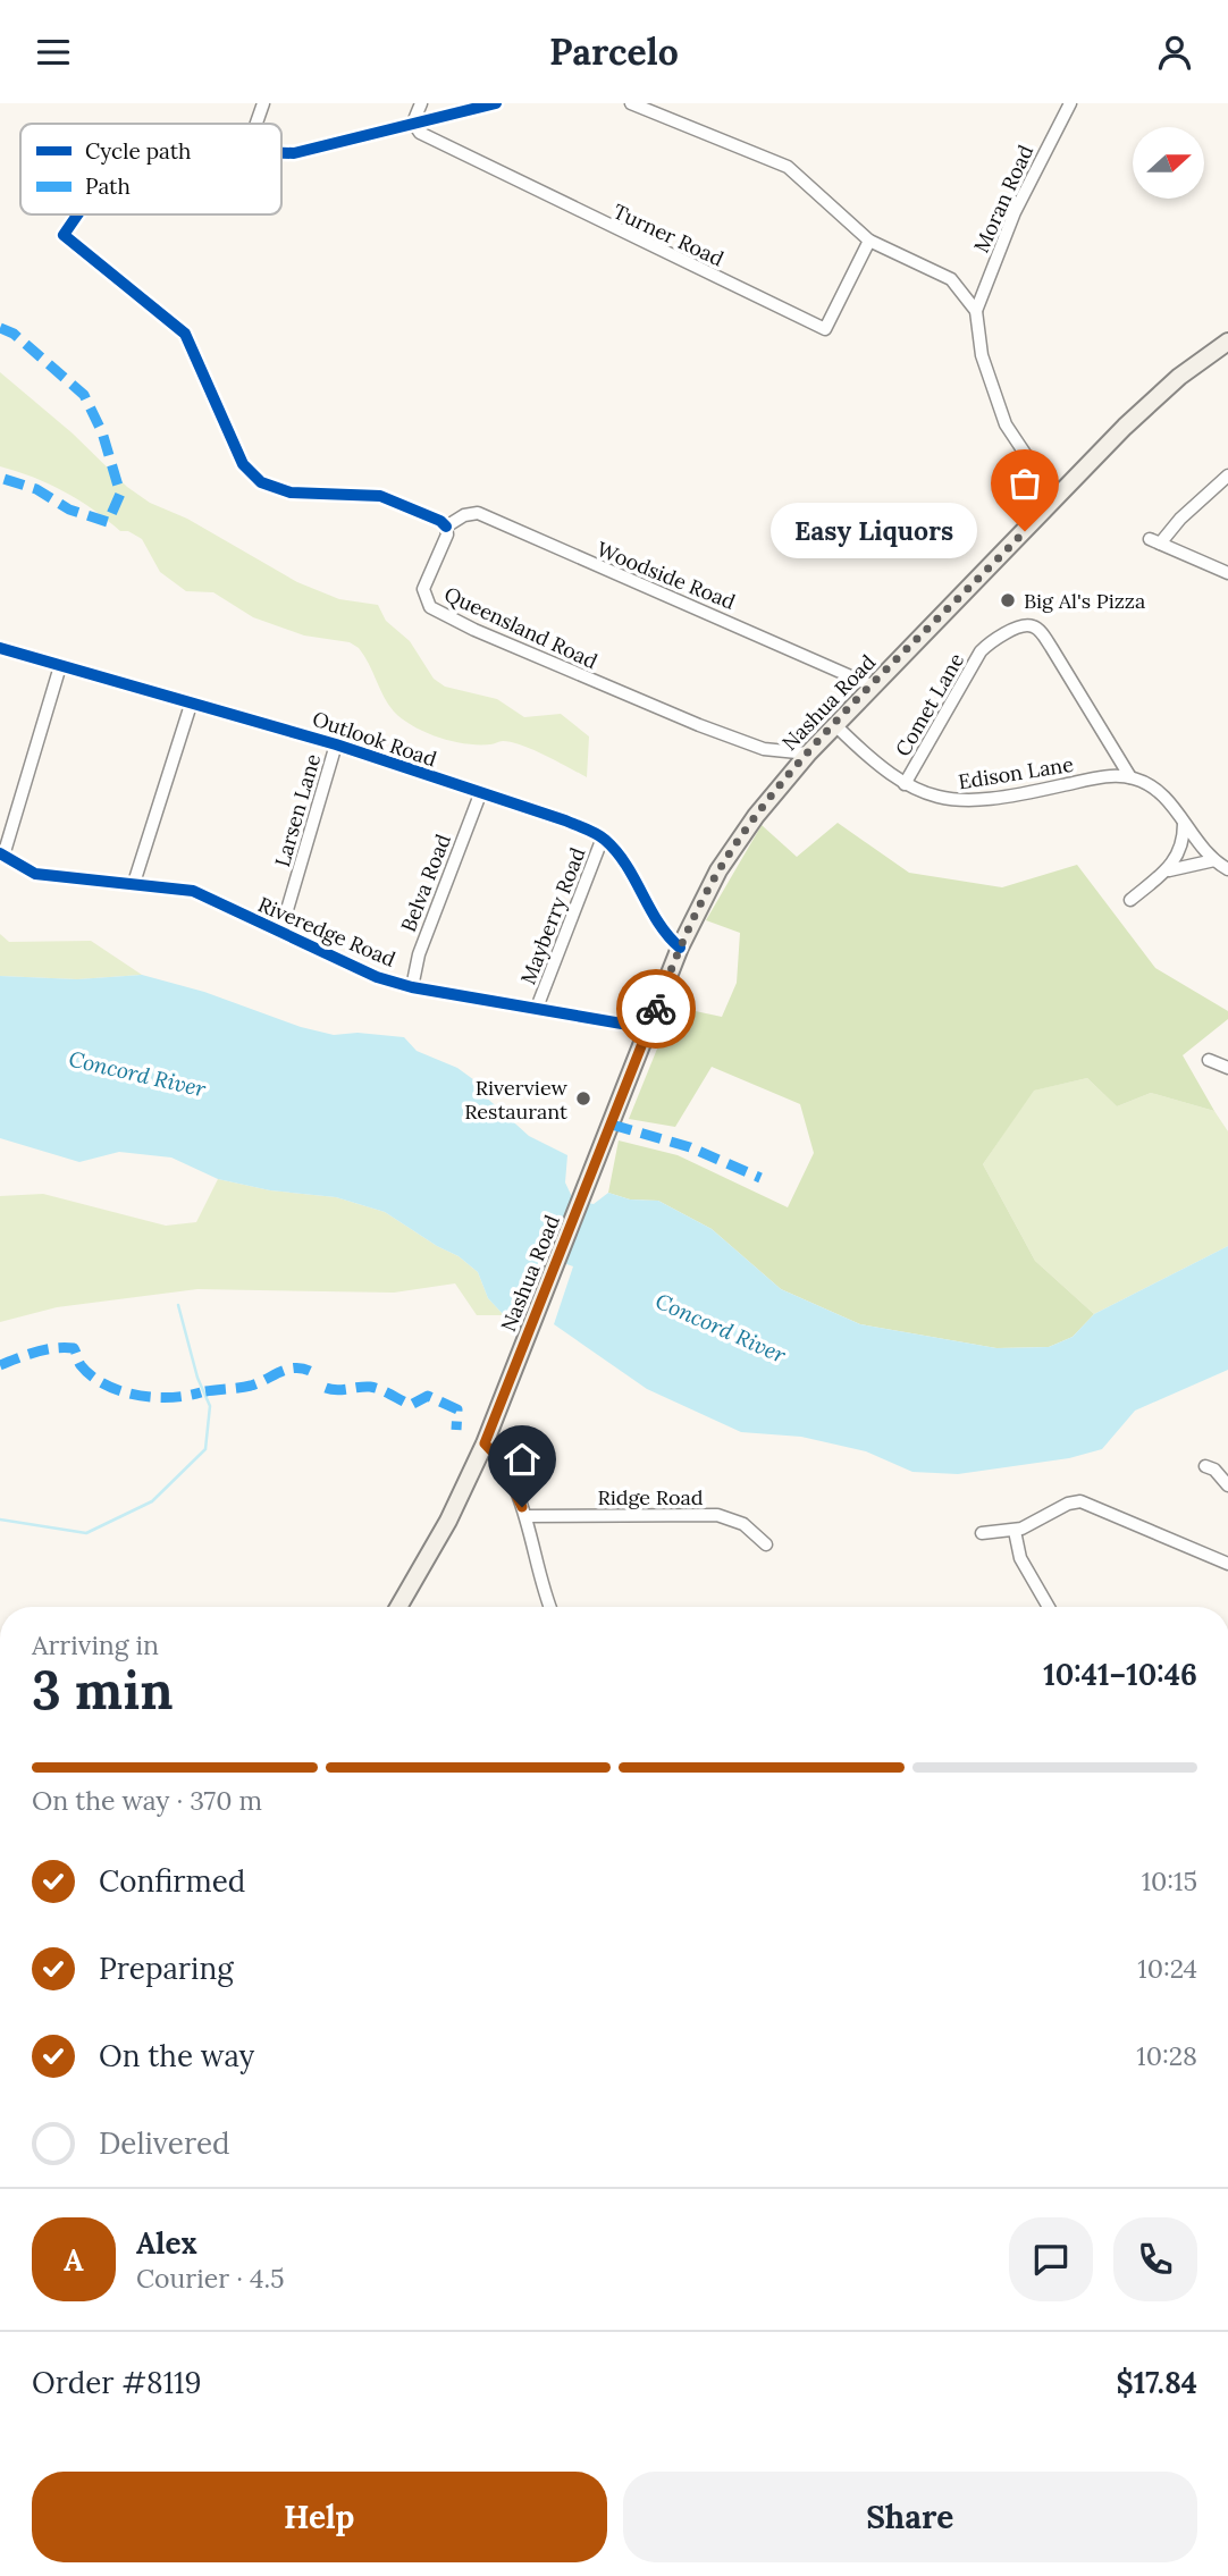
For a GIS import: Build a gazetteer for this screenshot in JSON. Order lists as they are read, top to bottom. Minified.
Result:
{"streets":{"main road":["Nashua Road"],"street":["Moran Road","Turner Road","Woodside Road","Queensland Road","Comet Lane","Outlook Road","Edison Lane","Larsen Lane","Belva Road","Mayberry Road","Riveredge Road","Ridge Road"]},"crossings":[["Woodside Road","Queensland Road"],["Woodside Road","Nashua Road"],["Queensland Road","Nashua Road"],["Nashua Road","Outlook Road"],["Nashua Road","Edison Lane"],["Nashua Road","Riveredge Road"],["Comet Lane","Edison Lane"],["Outlook Road","Larsen Lane"],["Outlook Road","Belva Road"],["Outlook Road","Mayberry Road"],["Larsen Lane","Riveredge Road"],["Belva Road","Riveredge Road"],["Mayberry Road","Riveredge Road"]],"water":["Concord River"],"places":["Easy Liquors","Big Al's Pizza","Riverview Restaurant"],"legend":["Cycle path","Path"],"north":"right","page":{"header":"Parcelo","bubble":"Easy Liquors","heading":["3 min","Arriving in","10:41–10:46"],"panel":["Alex","Courier · 4.5","Order #8119","$17.84"],"bar":"On the way · 370 m","list":[["Confirmed","10:15"],["Preparing","10:24"],["On the way","10:28"],"Delivered"],"round":"A","buttons":["Help","Share"]}}
